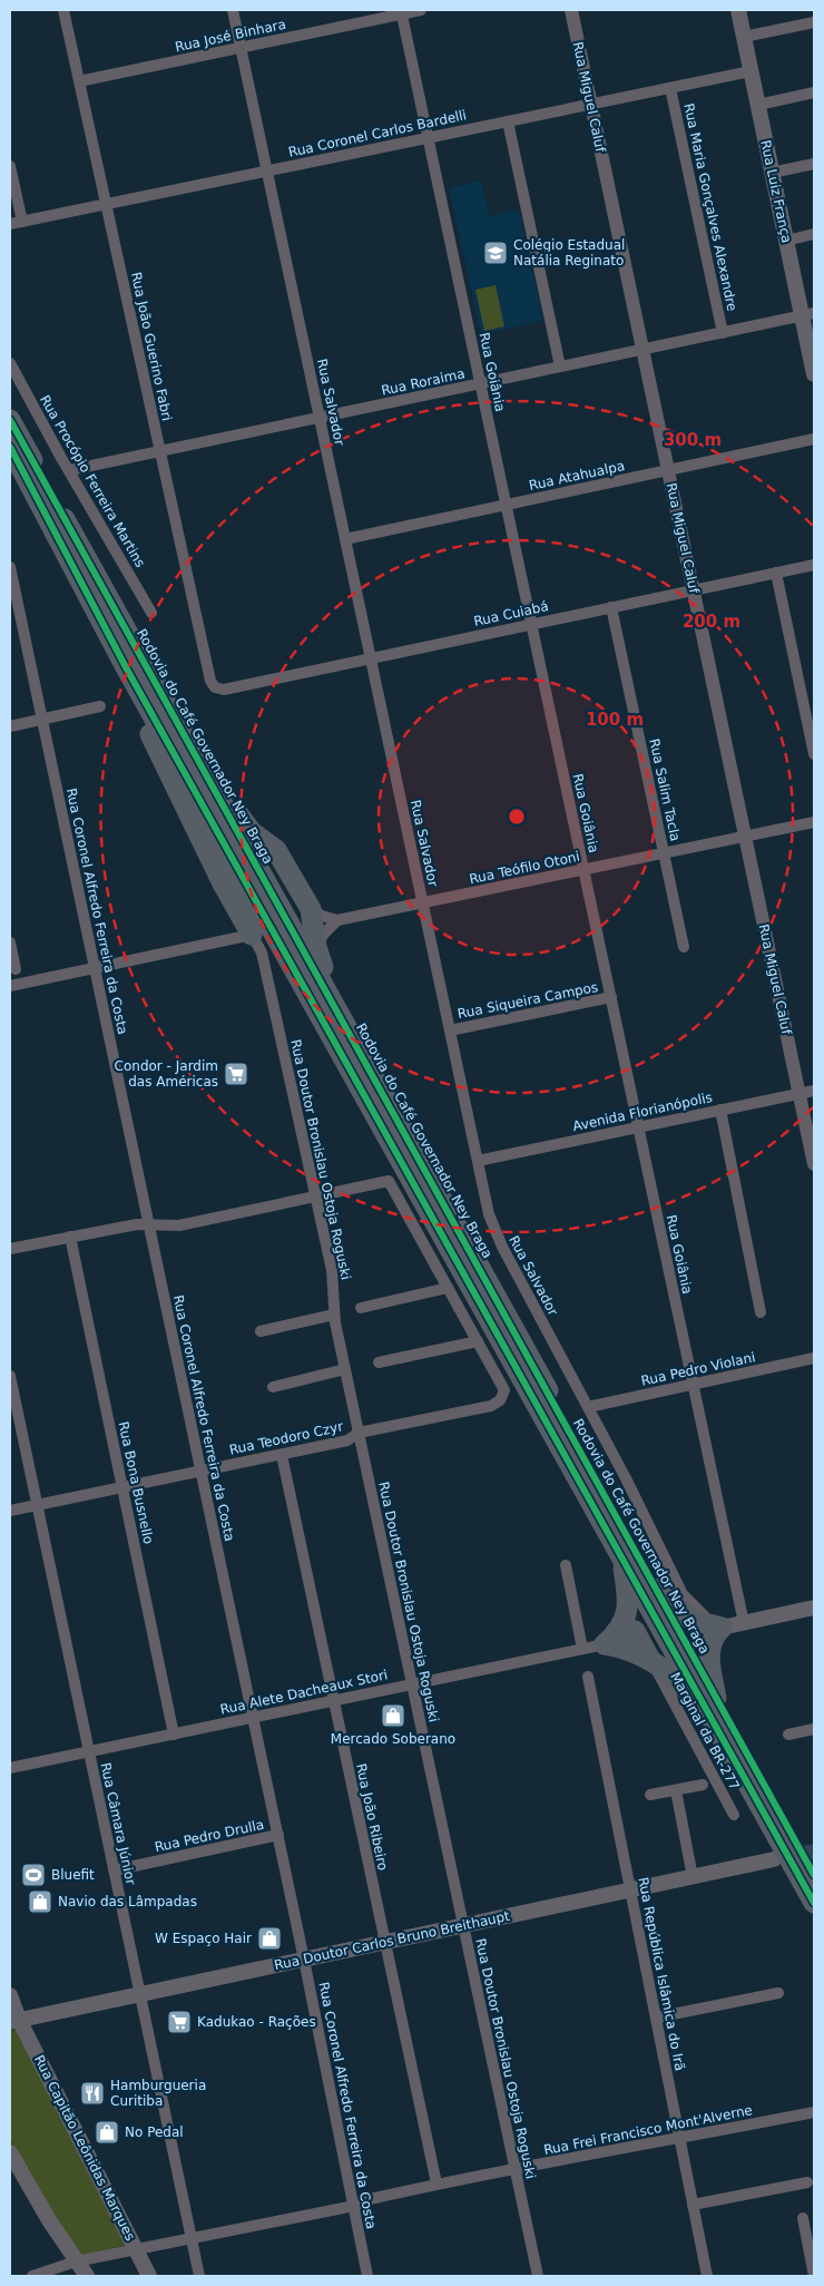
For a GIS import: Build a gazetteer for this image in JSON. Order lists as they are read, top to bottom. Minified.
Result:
{"streets":{"highway":["Rodovia do Café Governador Ney Braga"],"main road":["Rua Luiz França","Rua Doutor Carlos Bruno Breithaupt","Rua Capitão Leônidas Marques"],"street":["Rua José Binhara","Rua Miguel Caluf","Rua Coronel Carlos Bardelli","Rua Maria Gonçalves Alexandre","Rua João Guerino Fabri","Rua Goiânia","Rua Roraima","Rua Salvador","Rua Atahualpa","Rua Procópio Ferreira Martins","Rua Cuiabá","Rua Salim Tacla","Rua Teófilo Otoni","Rua Coronel Alfredo Ferreira da Costa","Rua Siqueira Campos","Avenida Florianópolis","Rua Doutor Bronislau Ostoja Roguski","Rua Pedro Violani","Rua Teodoro Czyr","Rua Bona Busnello","Rua Alete Dacheaux Stori","Marginal da BR-277","Rua João Ribeiro","Rua Câmara Júnior","Rua Pedro Drulla","Rua República Islâmica do Irã","Rua Frei Francisco Mont'Alverne"]},"crossings":[["Rua José Binhara","Rua João Guerino Fabri"],["Rua José Binhara","Rua Goiânia"],["Rua José Binhara","Rua Salvador"],["Rua Miguel Caluf","Rua Coronel Carlos Bardelli"],["Rua Miguel Caluf","Rua Roraima"],["Rua Miguel Caluf","Rua Atahualpa"],["Rua Miguel Caluf","Rua Cuiabá"],["Rua Miguel Caluf","Rua Teófilo Otoni"],["Rua Miguel Caluf","Avenida Florianópolis"],["Rua Coronel Carlos Bardelli","Rua Luiz França"],["Rua Coronel Carlos Bardelli","Rua Maria Gonçalves Alexandre"],["Rua Coronel Carlos Bardelli","Rua João Guerino Fabri"],["Rua Coronel Carlos Bardelli","Rua Goiânia"],["Rua Coronel Carlos Bardelli","Rua Salvador"],["Rua Luiz França","Rua Roraima"],["Rua Maria Gonçalves Alexandre","Rua Roraima"],["Rua João Guerino Fabri","Rua Roraima"],["Rua João Guerino Fabri","Rua Cuiabá"],["Rua Goiânia","Rua Roraima"],["Rua Goiânia","Rua Atahualpa"],["Rua Goiânia","Rua Cuiabá"],["Rua Goiânia","Rua Teófilo Otoni"],["Rua Goiânia","Rua Siqueira Campos"],["Rua Goiânia","Avenida Florianópolis"],["Rua Goiânia","Rua Pedro Violani"],["Rua Roraima","Rua Salvador"],["Rua Roraima","Rua Procópio Ferreira Martins"],["Rua Salvador","Rua Atahualpa"],["Rua Salvador","Rua Cuiabá"],["Rua Salvador","Rua Teófilo Otoni"],["Rua Salvador","Rua Siqueira Campos"],["Rua Salvador","Avenida Florianópolis"],["Rua Salvador","Rua Pedro Violani"],["Rua Cuiabá","Rua Salim Tacla"],["Rua Salim Tacla","Rua Teófilo Otoni"],["Rua Coronel Alfredo Ferreira da Costa","Rua Teodoro Czyr"],["Rua Coronel Alfredo Ferreira da Costa","Rua Alete Dacheaux Stori"],["Rua Coronel Alfredo Ferreira da Costa","Rua Pedro Drulla"],["Rua Coronel Alfredo Ferreira da Costa","Rua Doutor Carlos Bruno Breithaupt"],["Rua Coronel Alfredo Ferreira da Costa","Rua Frei Francisco Mont'Alverne"],["Rua Doutor Bronislau Ostoja Roguski","Rua Teodoro Czyr"],["Rua Doutor Bronislau Ostoja Roguski","Rua Alete Dacheaux Stori"],["Rua Doutor Bronislau Ostoja Roguski","Rua Doutor Carlos Bruno Breithaupt"],["Rua Doutor Bronislau Ostoja Roguski","Rua Frei Francisco Mont'Alverne"],["Rua Teodoro Czyr","Rua Bona Busnello"],["Rua Teodoro Czyr","Rua João Ribeiro"],["Rua Teodoro Czyr","Rua Câmara Júnior"],["Rua Bona Busnello","Rua Alete Dacheaux Stori"],["Rua Alete Dacheaux Stori","Rua João Ribeiro"],["Rua Alete Dacheaux Stori","Rua Câmara Júnior"],["Rua João Ribeiro","Rua Doutor Carlos Bruno Breithaupt"],["Rua João Ribeiro","Rua Frei Francisco Mont'Alverne"],["Rua Câmara Júnior","Rua Pedro Drulla"],["Rua Câmara Júnior","Rua Doutor Carlos Bruno Breithaupt"],["Rua Câmara Júnior","Rua Frei Francisco Mont'Alverne"],["Rua Doutor Carlos Bruno Breithaupt","Rua República Islâmica do Irã"],["Rua Doutor Carlos Bruno Breithaupt","Rua Capitão Leônidas Marques"],["Rua República Islâmica do Irã","Rua Frei Francisco Mont'Alverne"],["Rua Frei Francisco Mont'Alverne","Rua Capitão Leônidas Marques"]],"places":{"school or university":["Colégio Estadual Natália Reginato"],"supermarket":["Condor - Jardim das Américas","Kadukao - Rações"],"shop":["Mercado Soberano","Navio das Lâmpadas","W Espaço Hair","No Pedal"],"sports":["Bluefit"],"restaurant":["Hamburgueria Curitiba"]},"rings":["300 m","200 m","100 m"]}
